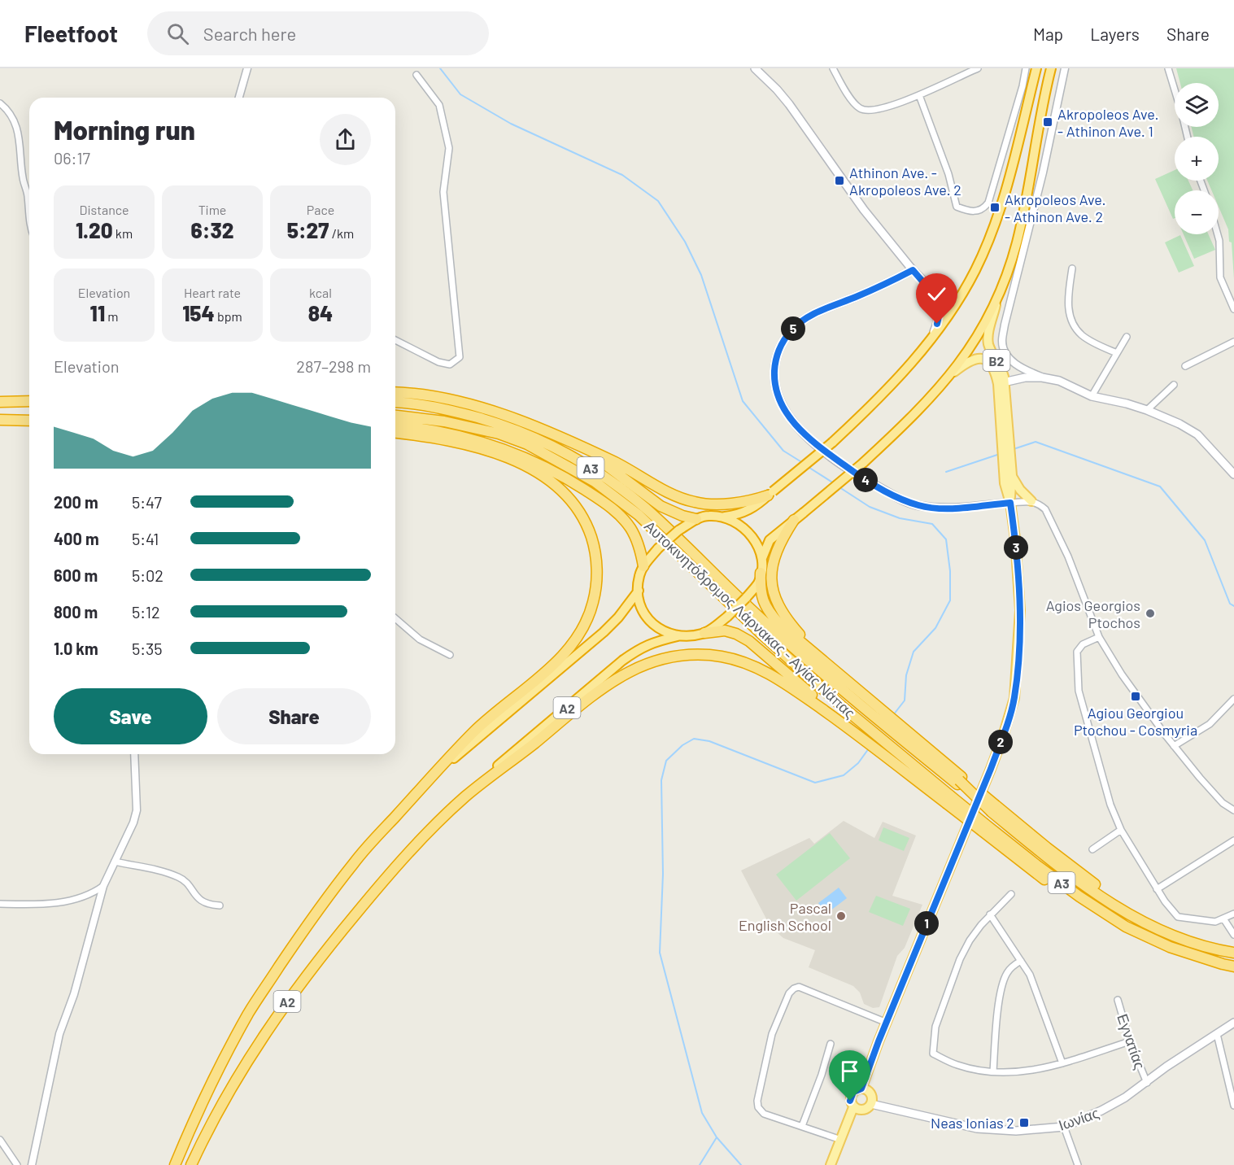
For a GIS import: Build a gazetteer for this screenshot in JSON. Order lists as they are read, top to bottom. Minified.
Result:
{"streets":{"highway":["B2","A3","Αυτοκινητόδρομος Λάρνακας - Αγίας Νάπας","A2"],"main road":["Ιωνίας"],"street":["Εγνατίας"]},"crossings":[["B2","A2"],["B2","Ιωνίας"],["Εγνατίας","Ιωνίας"]],"places":{"transit":["Akropoleos Ave. - Athinon Ave. 1","Athinon Ave. - Akropoleos Ave. 2","Akropoleos Ave. - Athinon Ave. 2","Agiou Georgiou Ptochou - Cosmyria","Neas Ionias 2"],"other":["Agios Georgios Ptochos","Pascal English School"]},"page":{"header":"Fleetfoot","search":"Search here","nav":["Map","Layers","Share"],"map_buttons":["+","−"],"heading":["Morning run","06:17"],"stats":[["Distance","1.20 km"],["Time","6:32"],["Pace","5:27 /km"],["Elevation","11 m"],["Heart rate","154 bpm"],["kcal","84"]],"pins":["5","4","3","2","1"],"chart":["Elevation","287–298 m"],"list":[{"name":"200 m","note":"5:47"},{"name":"400 m","note":"5:41"},{"name":"600 m","note":"5:02"},{"name":"800 m","note":"5:12"},{"name":"1.0 km","note":"5:35"}],"buttons":["Save","Share"]}}
